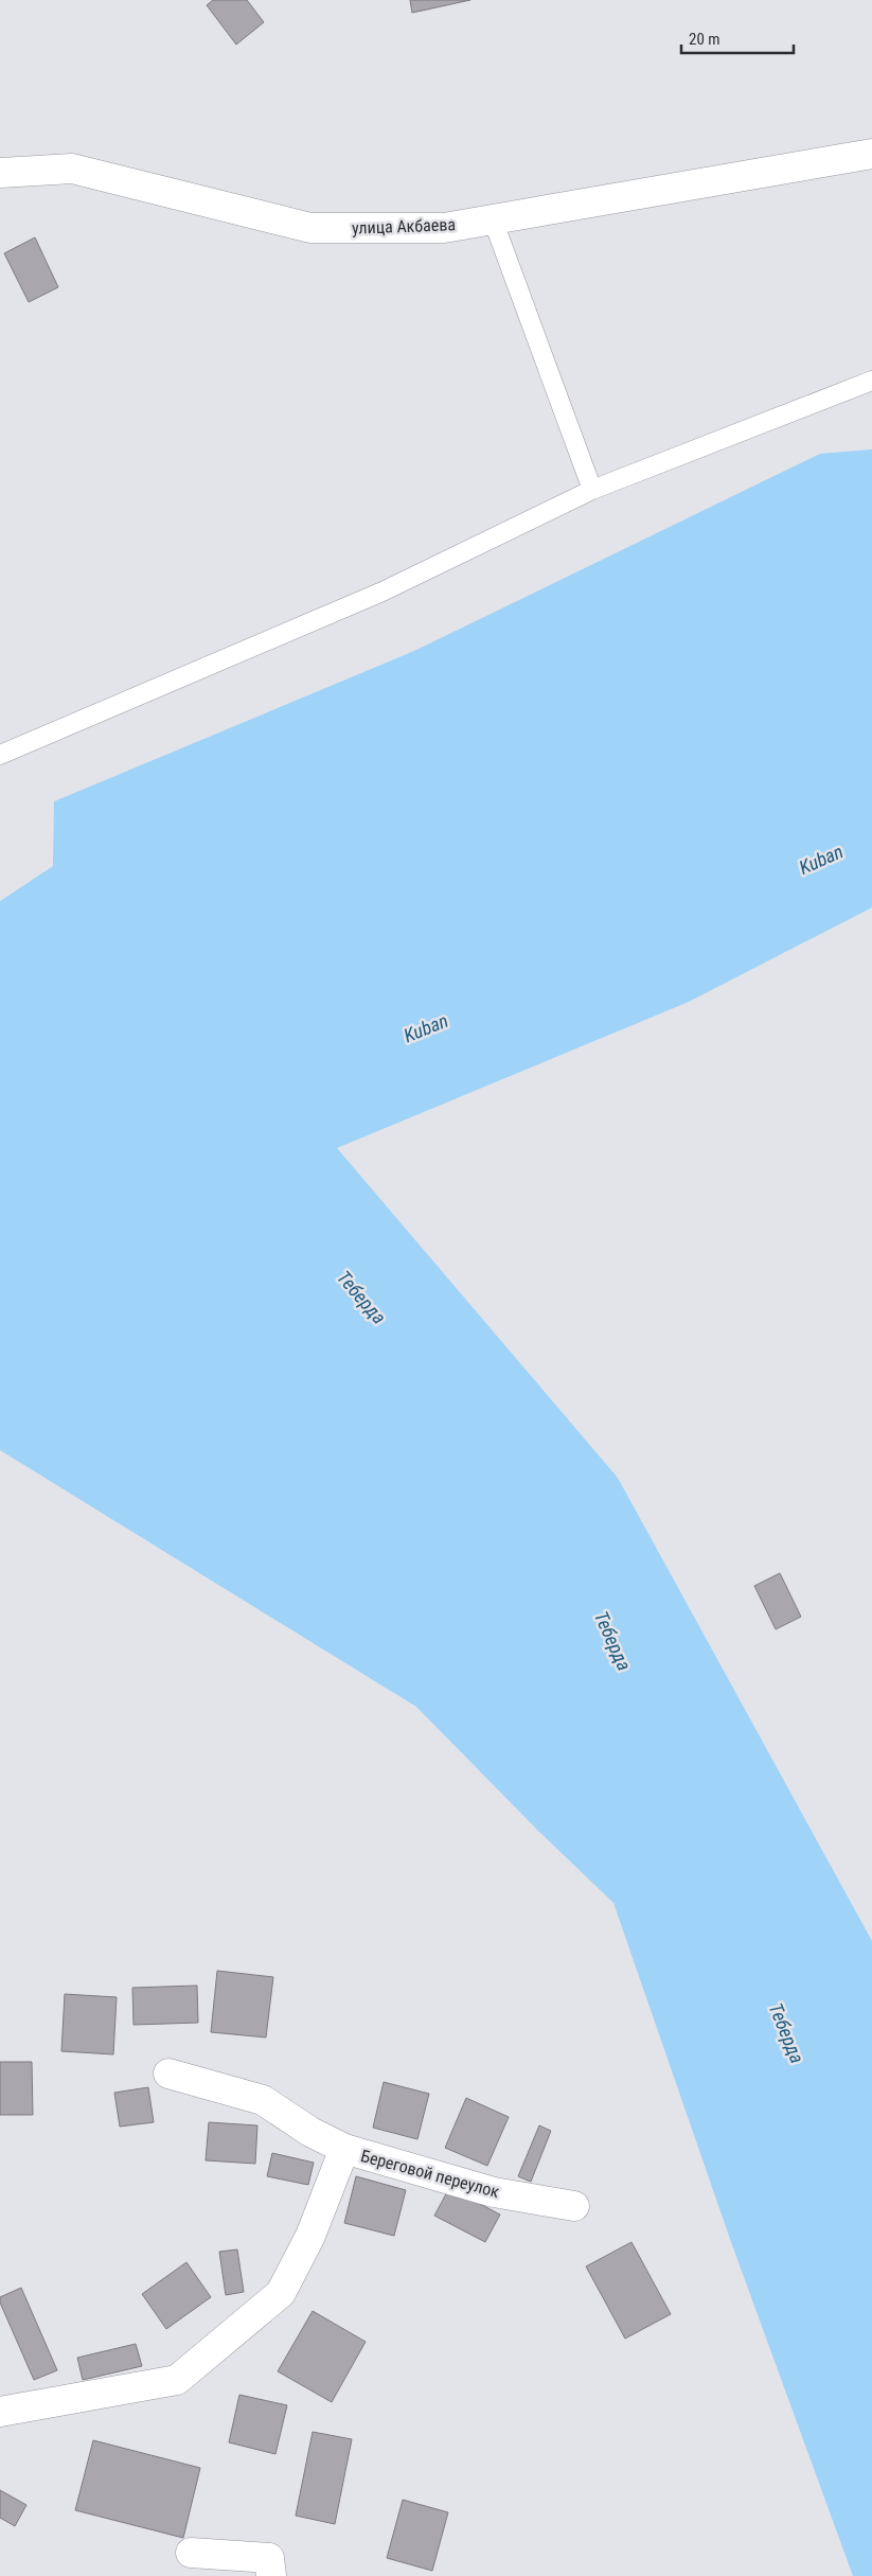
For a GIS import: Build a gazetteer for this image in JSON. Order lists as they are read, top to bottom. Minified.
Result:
{"streets":{"street":["улица Акбаева","Береговой переулок"]},"water":["Kuban","Теберда"],"scale_bar":"20 m"}
